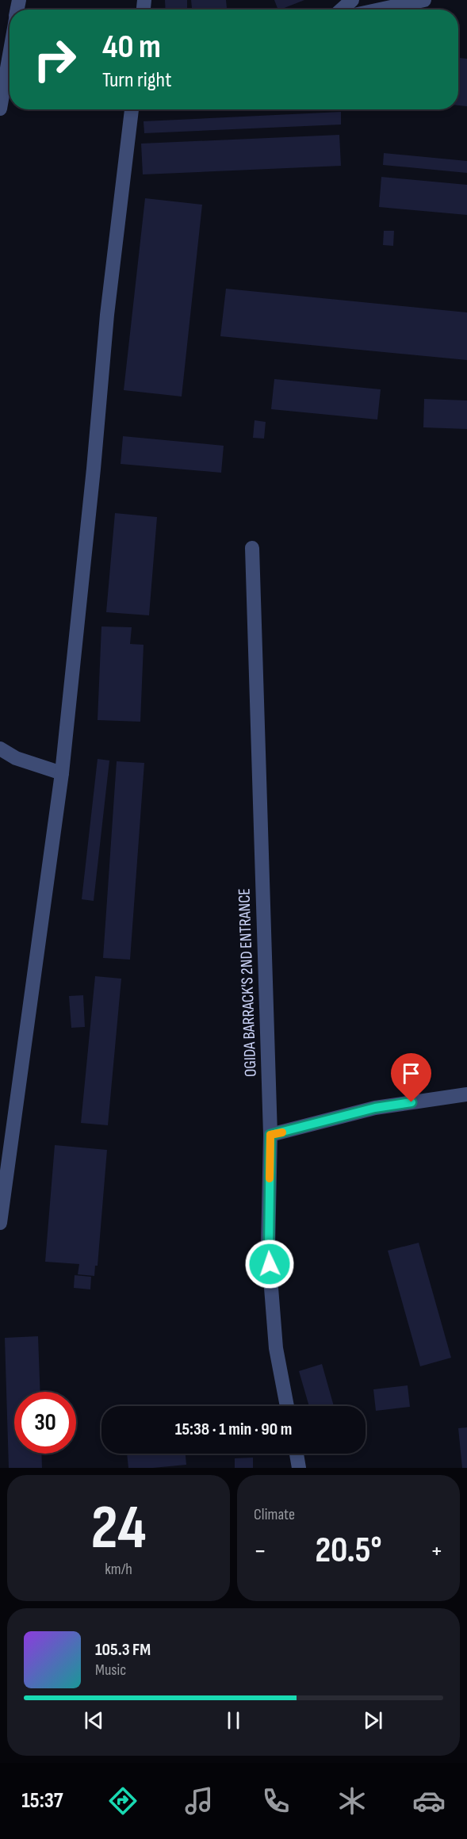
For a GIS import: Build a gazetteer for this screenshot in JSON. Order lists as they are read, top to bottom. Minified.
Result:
{"streets":{"street":["OGIDA BARRACK'S 2ND ENTRANCE"]},"page":{"turn":["40 m","Turn right"],"limit":"30","trip":"15:38 · 1 min · 90 m","tile":[["24","km/h"],"Climate"],"heat":["−","20.5°","+"],"song":["105.3 FM","Music"],"tabs":"15:37"}}
